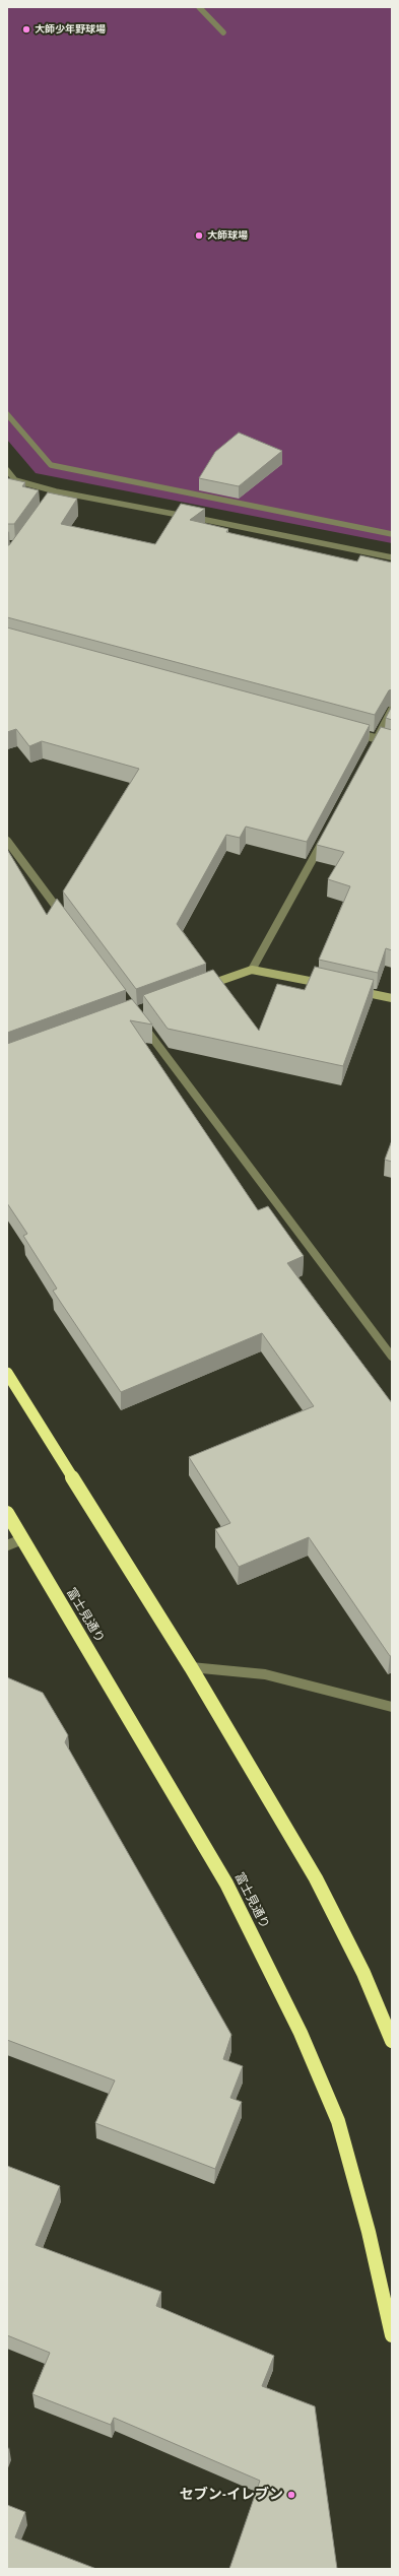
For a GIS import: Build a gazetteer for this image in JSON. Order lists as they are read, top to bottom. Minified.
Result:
{"streets":{"highway":["富士見通り"]},"places":["大師少年野球場","大師球場","セブン-イレブン"]}
